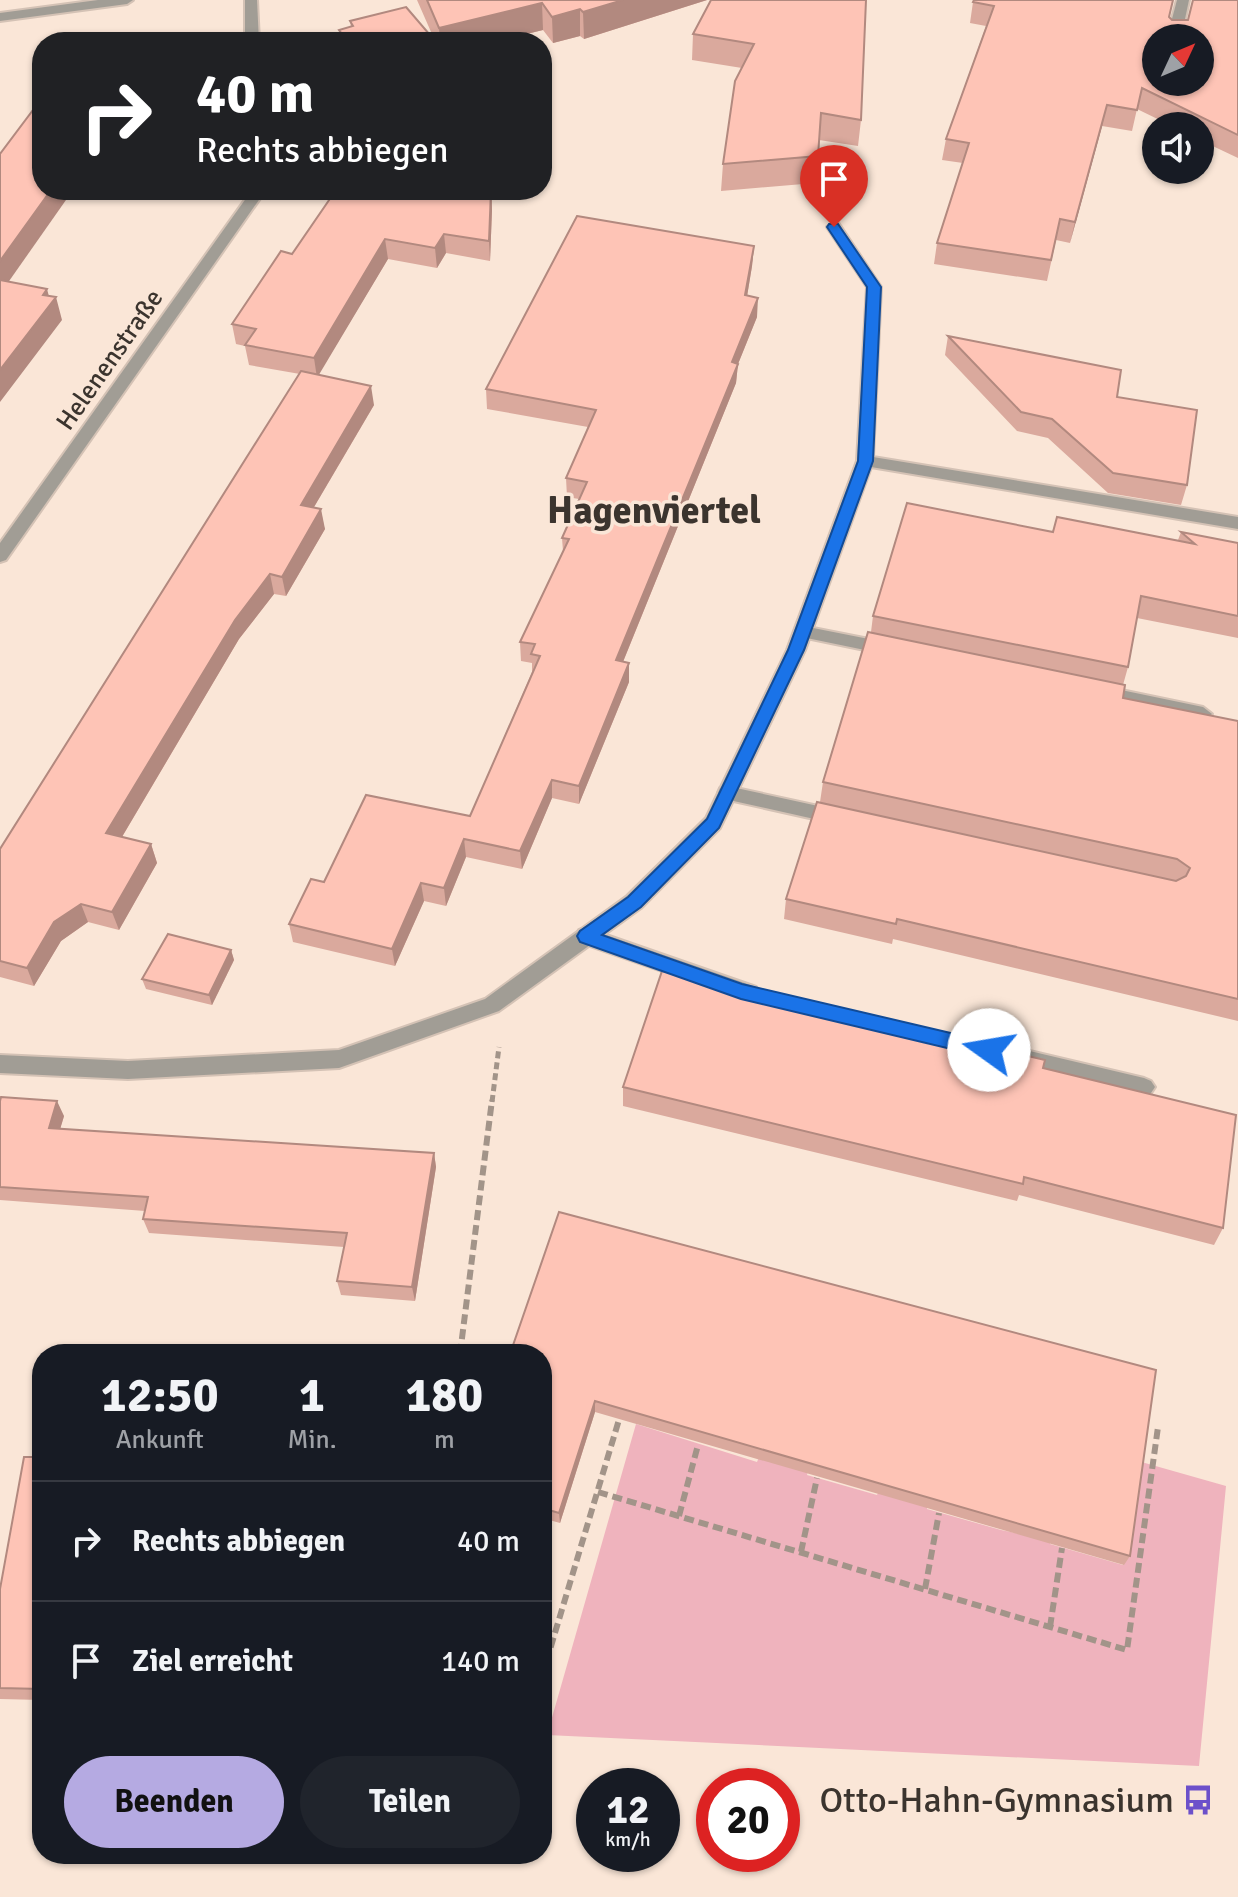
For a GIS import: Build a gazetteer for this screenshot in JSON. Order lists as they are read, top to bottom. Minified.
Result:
{"streets":{"street":["Helenenstraße"]},"districts":["Hagenviertel"],"places":{"bus stop":["Otto-Hahn-Gymnasium"]},"north":"top right","page":{"turn":["40 m","Rechts abbiegen"],"eta":["12:50","Ankunft","1","Min.","180","m"],"list":[{"name":"Rechts abbiegen","value":"40 m"},{"name":"Ziel erreicht","value":"140 m"}],"buttons":["Beenden","Teilen"],"speed":"12 km/h","limit":"20"}}
